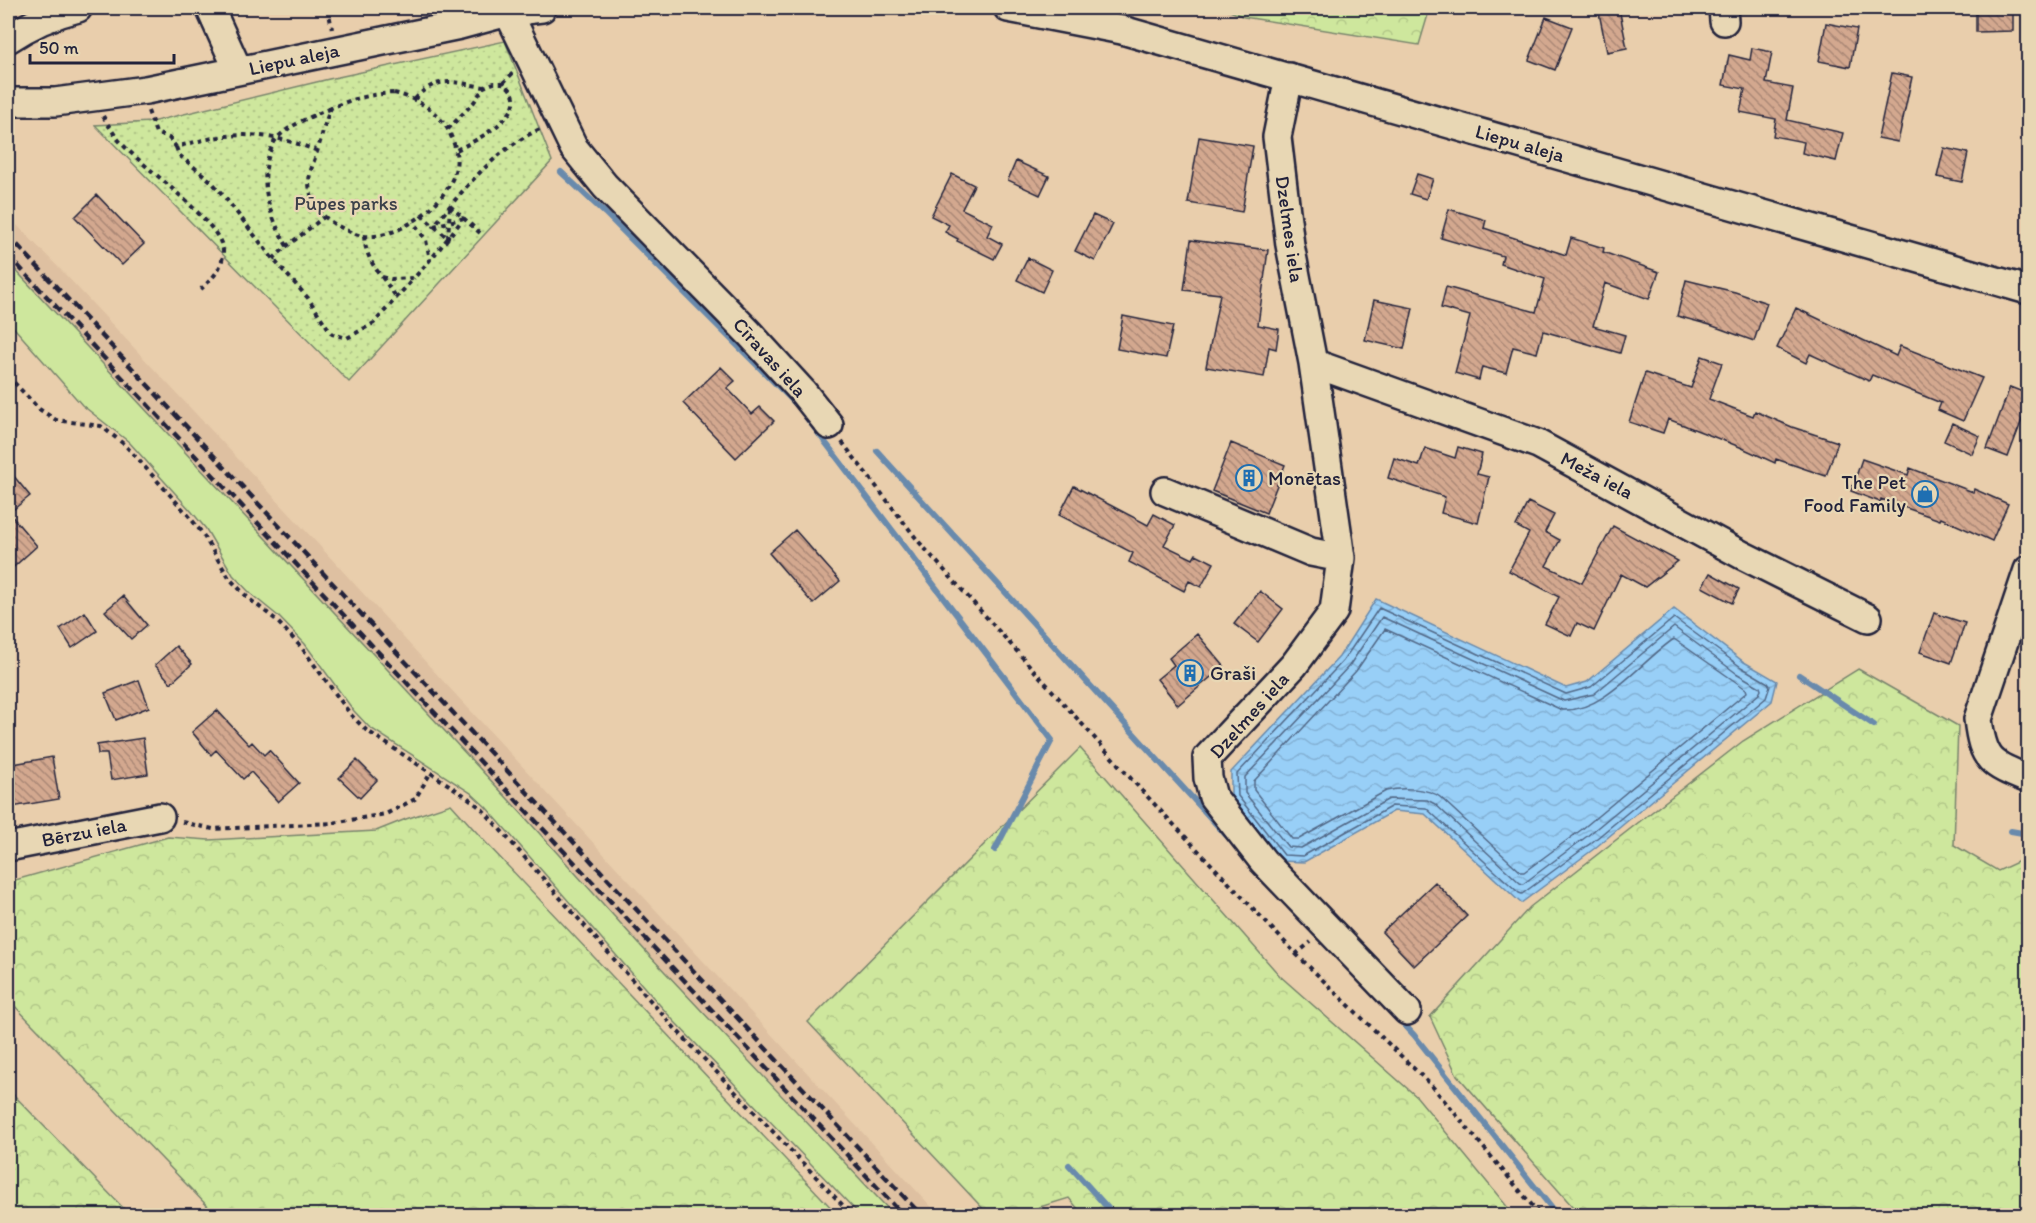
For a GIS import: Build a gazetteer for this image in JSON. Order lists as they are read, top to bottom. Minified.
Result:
{"streets":{"street":["Liepu aleja","Dzelmes iela","Cīravas iela","Meža iela","Bērzu iela"]},"crossings":[["Liepu aleja","Dzelmes iela"],["Liepu aleja","Cīravas iela"],["Dzelmes iela","Meža iela"]],"parks":["Pūpes parks"],"places":{"building":["Monētas","Graši"],"shop":["The Pet Food Family"]},"scale_bar":"50 m"}
